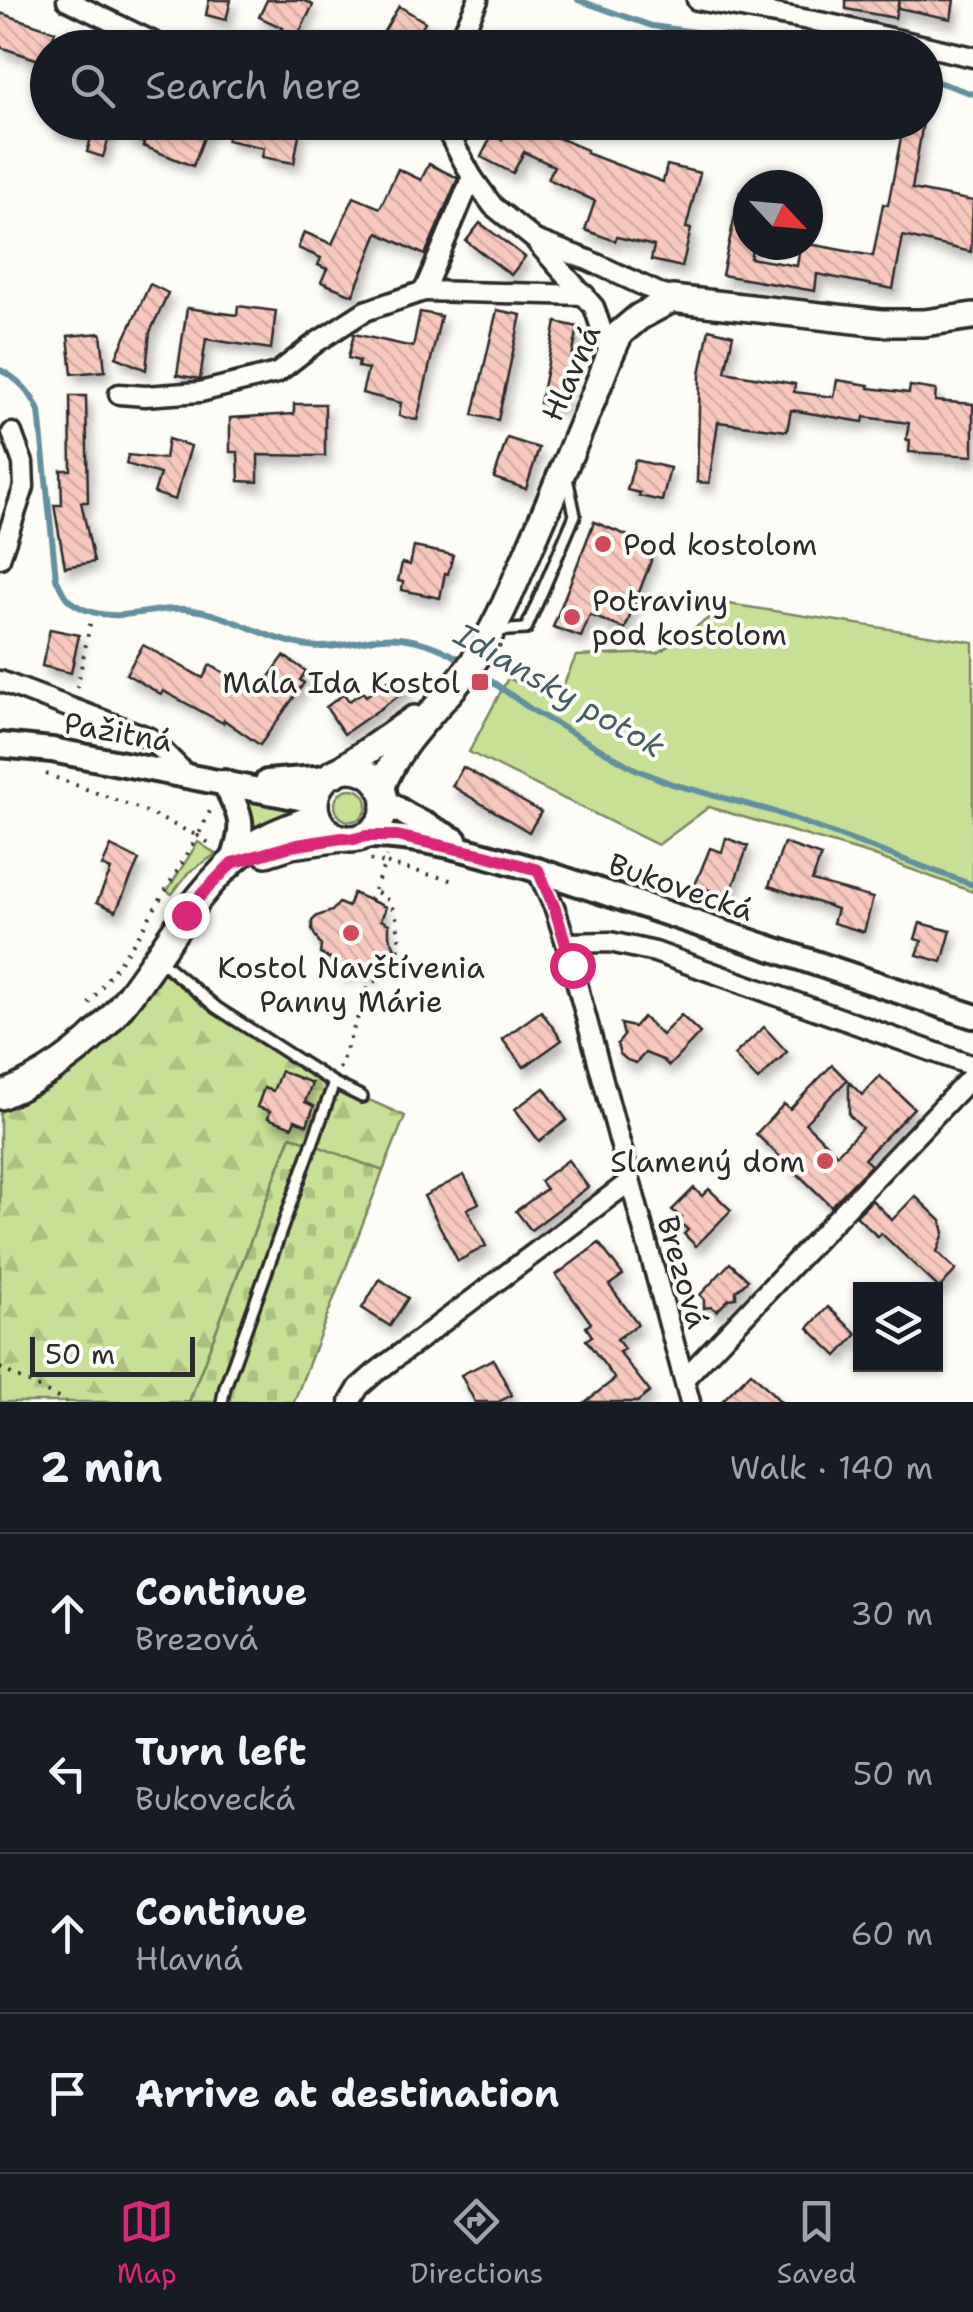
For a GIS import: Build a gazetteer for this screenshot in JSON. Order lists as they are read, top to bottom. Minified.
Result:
{"streets":{"main road":["Hlavná"],"street":["Pažitná","Bukovecká","Brezová"]},"crossings":[["Hlavná","Pažitná"],["Hlavná","Bukovecká"],["Pažitná","Bukovecká"],["Bukovecká","Brezová"]],"water":["Idiansky potok"],"places":{"other":["Pod kostolom","Potraviny pod kostolom","Kostol Navštívenia Panny Márie","Slamený dom"],"transit":["Mala Ida Kostol"]},"scale_bar":"50 m","north":"bottom right","page":{"search":"Search here","scale":"50 m","heading":["2 min","Walk · 140 m"],"list":[["Continue","Brezová","30 m"],["Turn left","Bukovecká","50 m"],["Continue","Hlavná","60 m"],"Arrive at destination"],"nav":["Map","Directions","Saved"]}}
